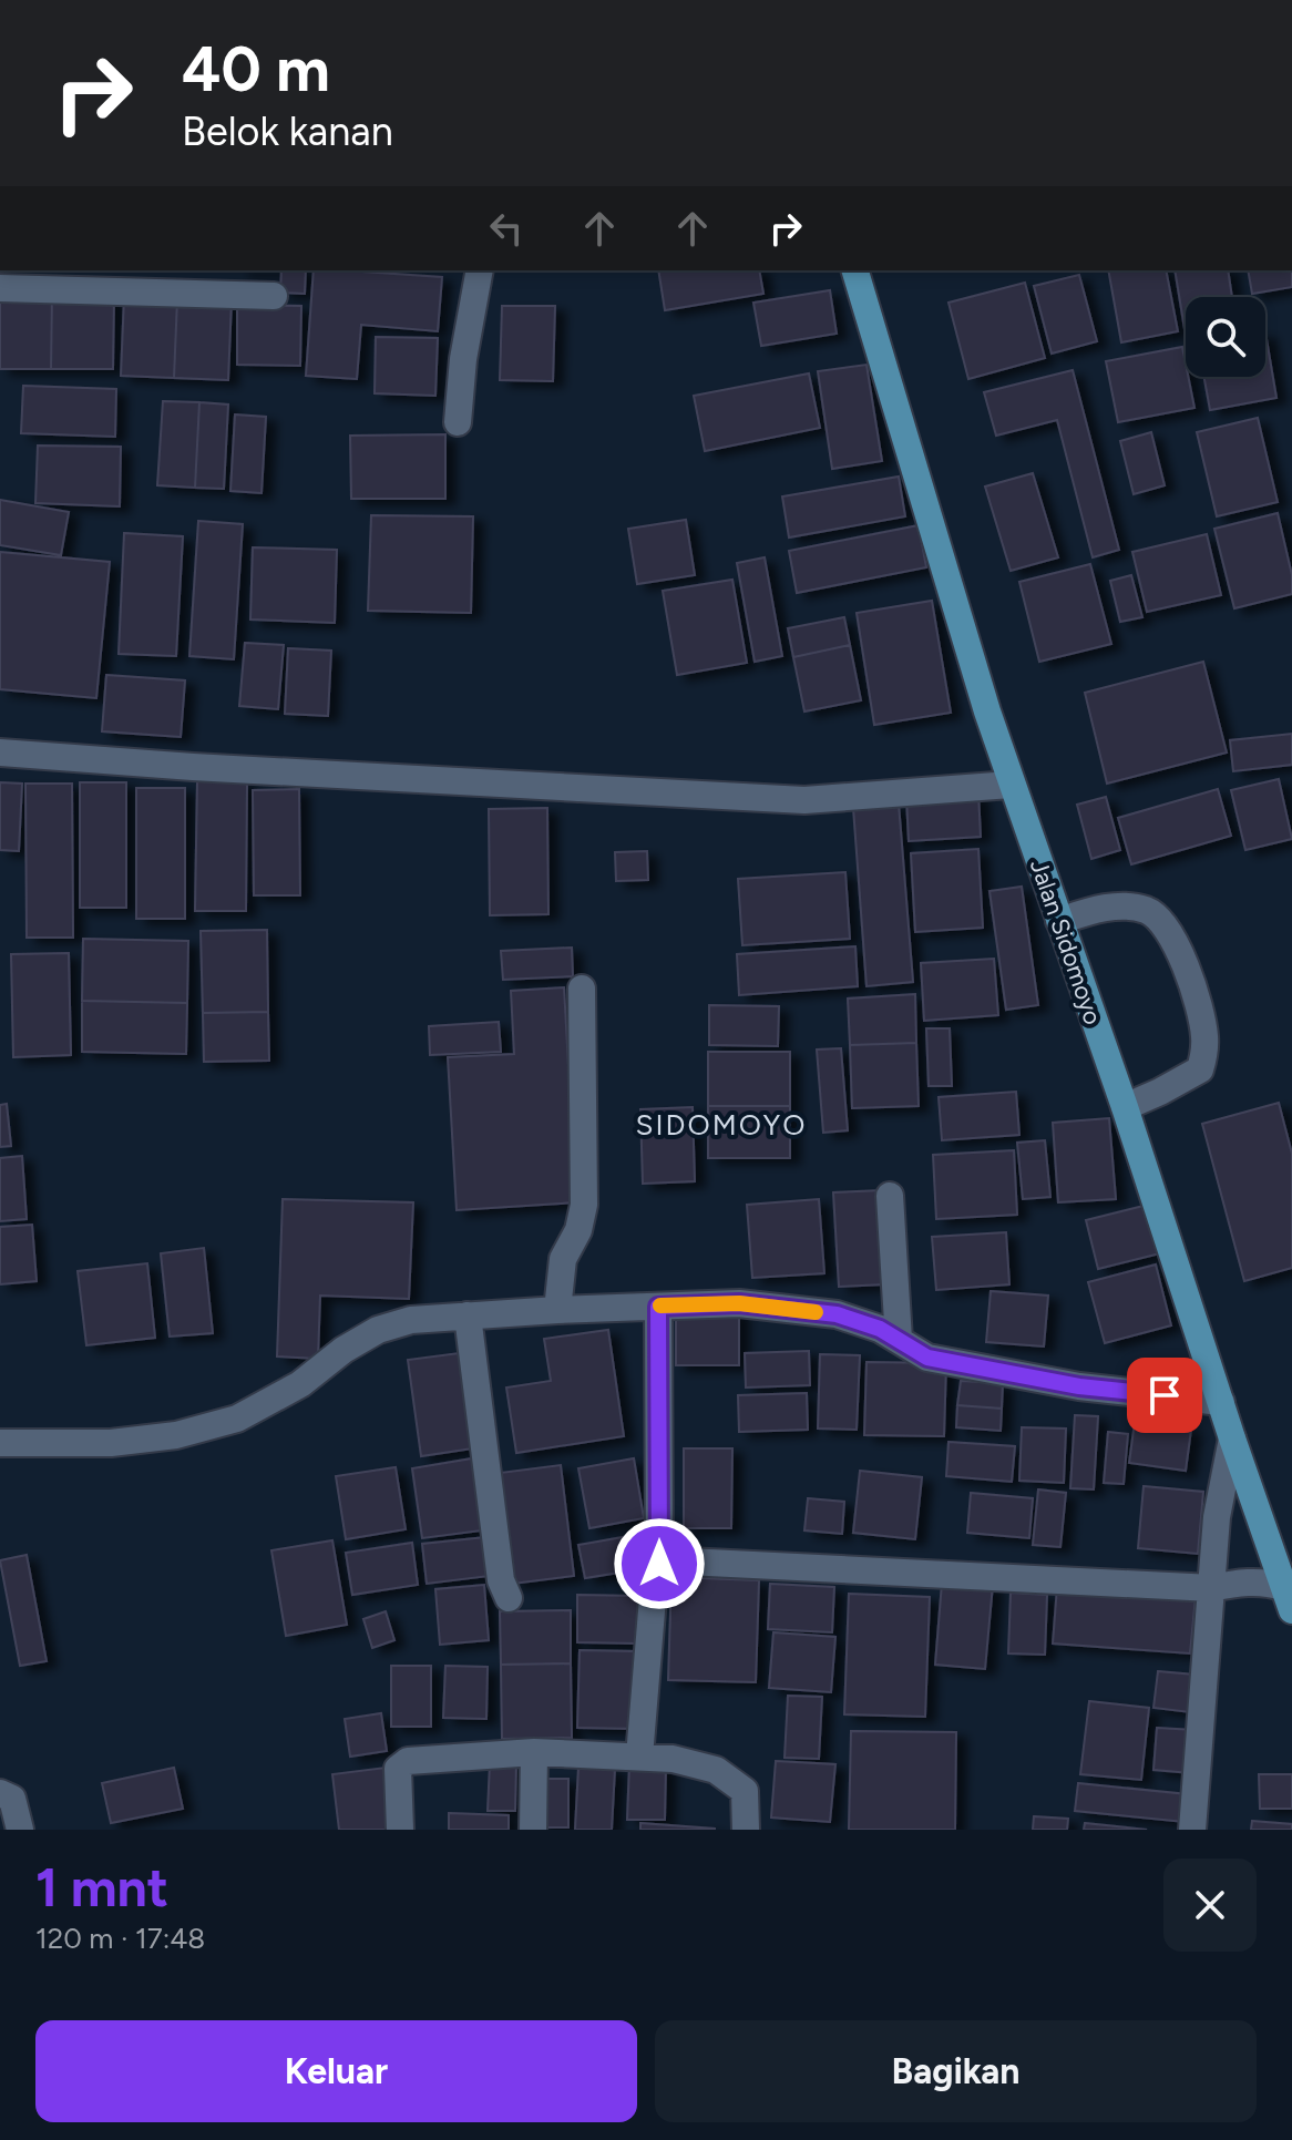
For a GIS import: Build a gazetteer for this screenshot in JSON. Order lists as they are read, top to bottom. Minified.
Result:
{"streets":{"main road":["Jalan Sidomoyo"]},"districts":["SIDOMOYO"],"page":{"turn":["40 m","Belok kanan"],"heading":["1 mnt","120 m · 17:48"],"buttons":["Keluar","Bagikan"]}}
